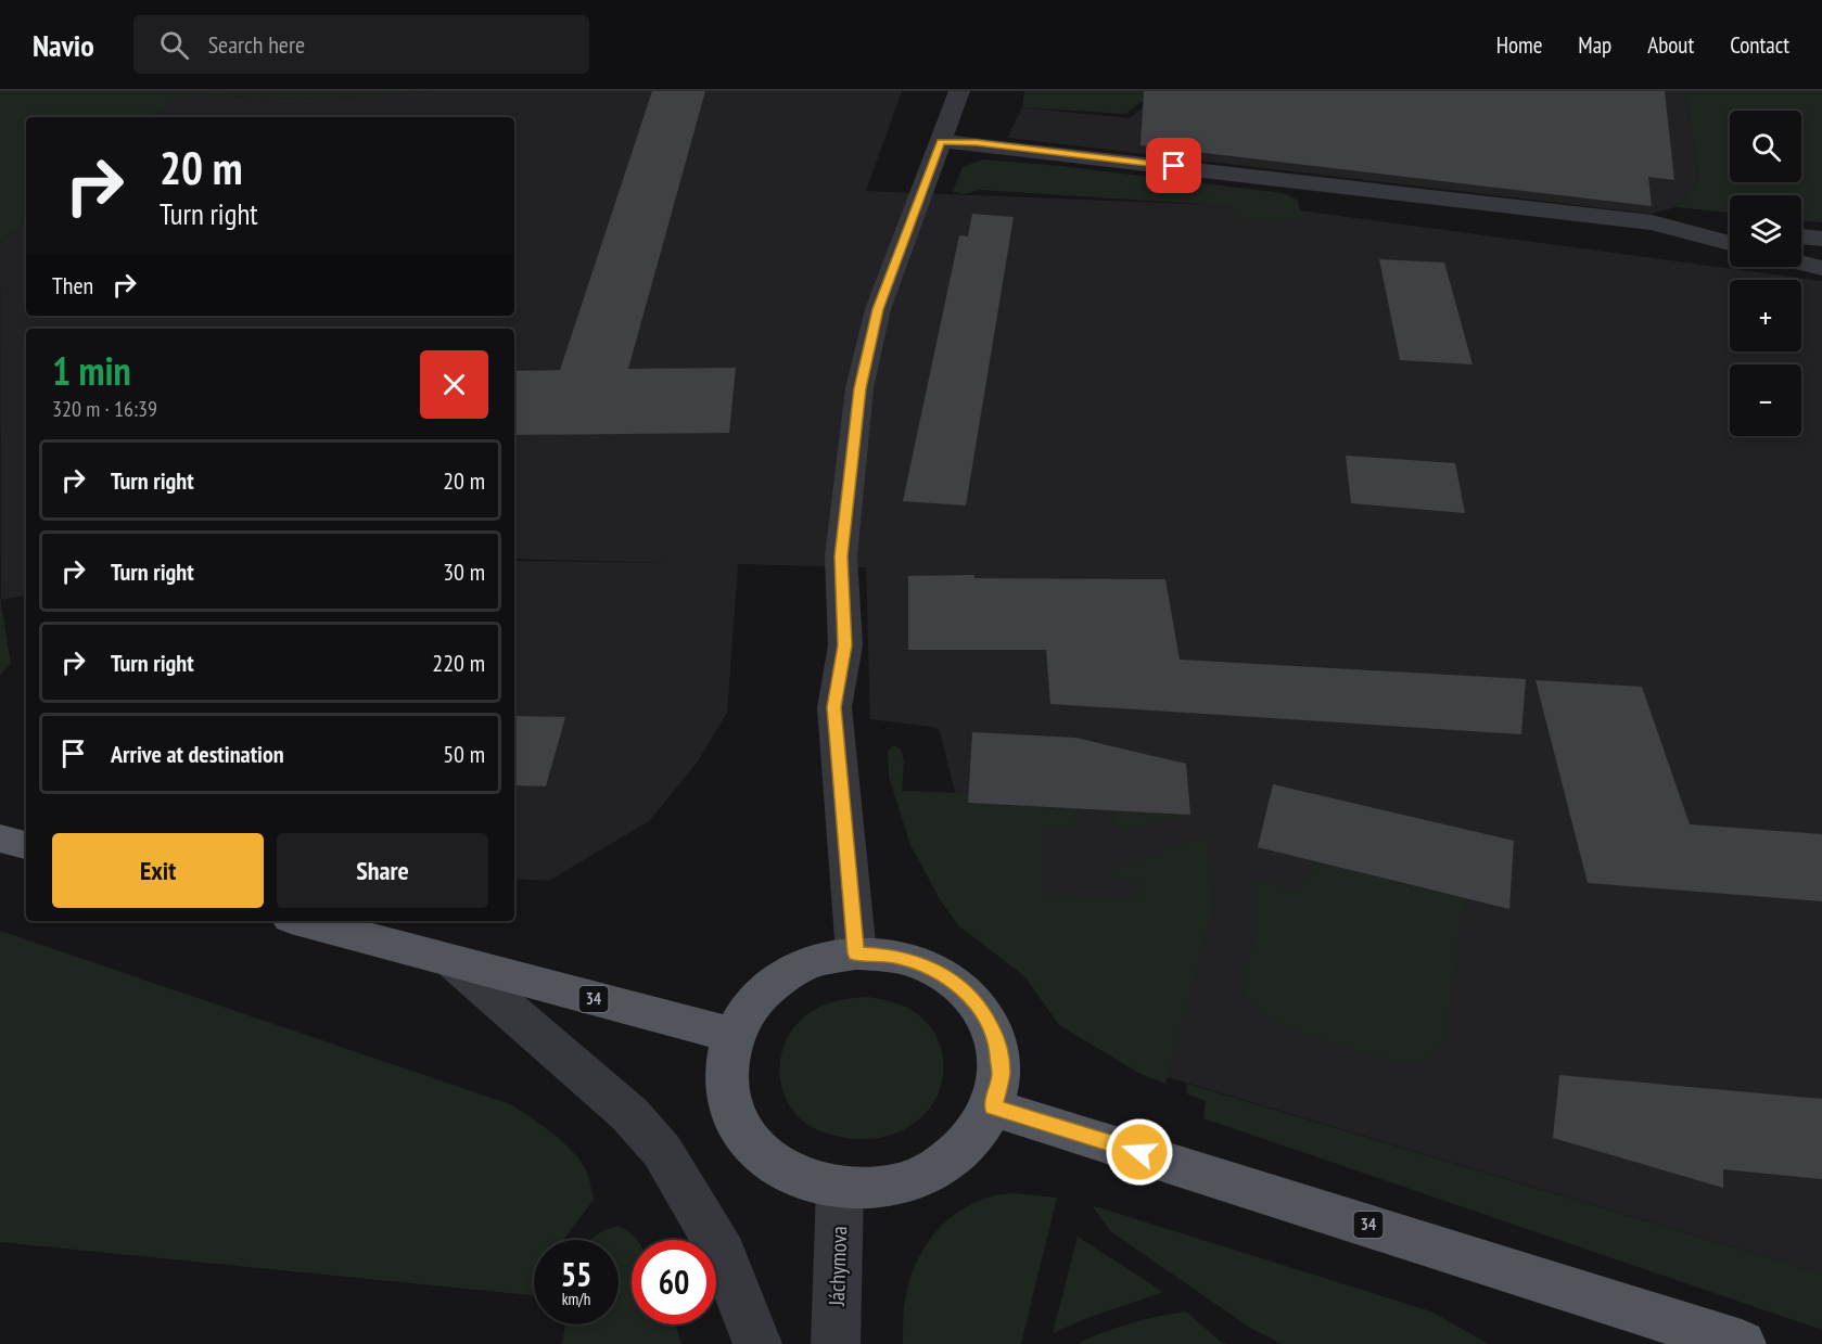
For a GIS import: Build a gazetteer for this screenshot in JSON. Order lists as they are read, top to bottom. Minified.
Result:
{"streets":{"main road":["34"],"street":["Jáchymova"]},"page":{"header":"Navio","search":"Search here","nav":["Home","Map","About","Contact"],"map_buttons":["+","−"],"turn":["20 m","Turn right"],"then":"Then","heading":["1 min","320 m · 16:39"],"list":[{"name":"Turn right","value":"20 m"},{"name":"Turn right","value":"30 m"},{"name":"Turn right","value":"220 m"},{"name":"Arrive at destination","value":"50 m"}],"buttons":["Exit","Share"],"speed":"55 km/h","limit":"60"}}
